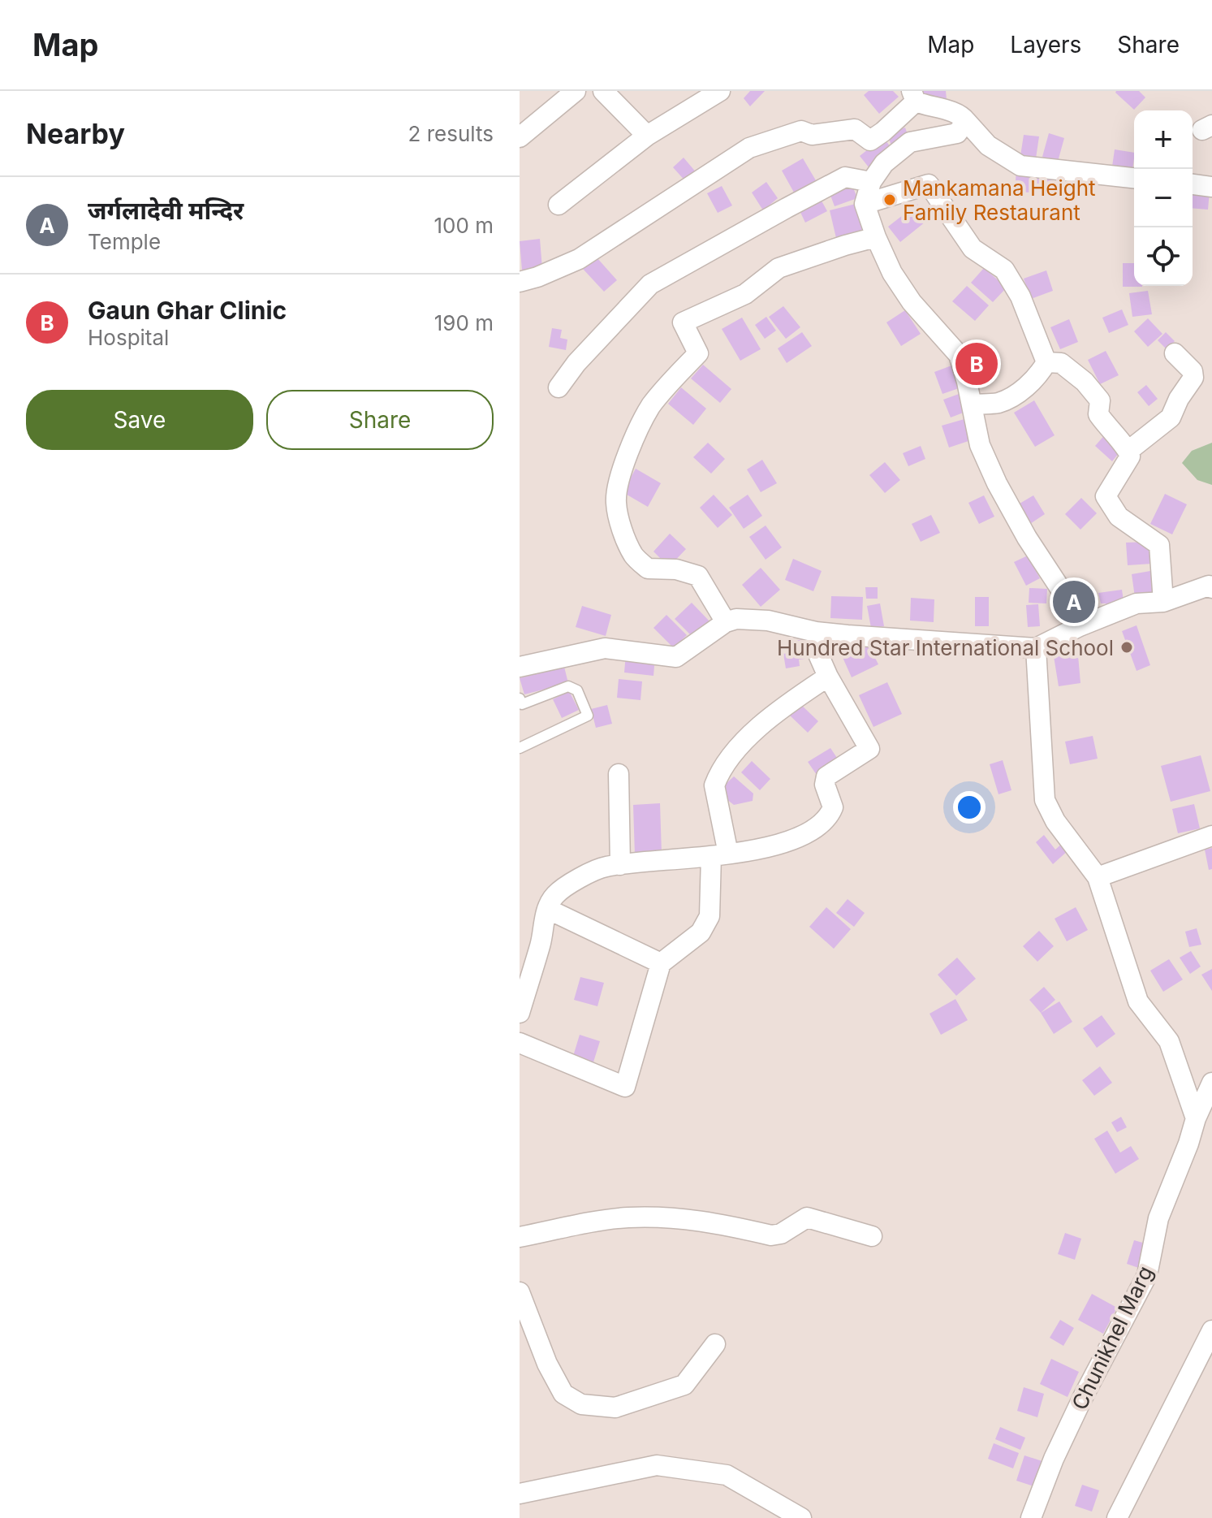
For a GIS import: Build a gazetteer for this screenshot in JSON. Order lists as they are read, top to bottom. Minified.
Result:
{"streets":{"street":["Chunikhel Marg"]},"places":["Mankamana Height Family Restaurant","Hundred Star International School"],"page":{"header":"Map","nav":["Map","Layers","Share"],"heading":["Nearby","2 results"],"map_buttons":["+","−"],"list":[{"mark":"A","name":"जर्गलादेवी मन्दिर","note":"Temple","value":"100 m"},{"mark":"B","name":"Gaun Ghar Clinic","note":"Hospital","value":"190 m"}],"pins":["B","A"],"buttons":["Save","Share"]}}
